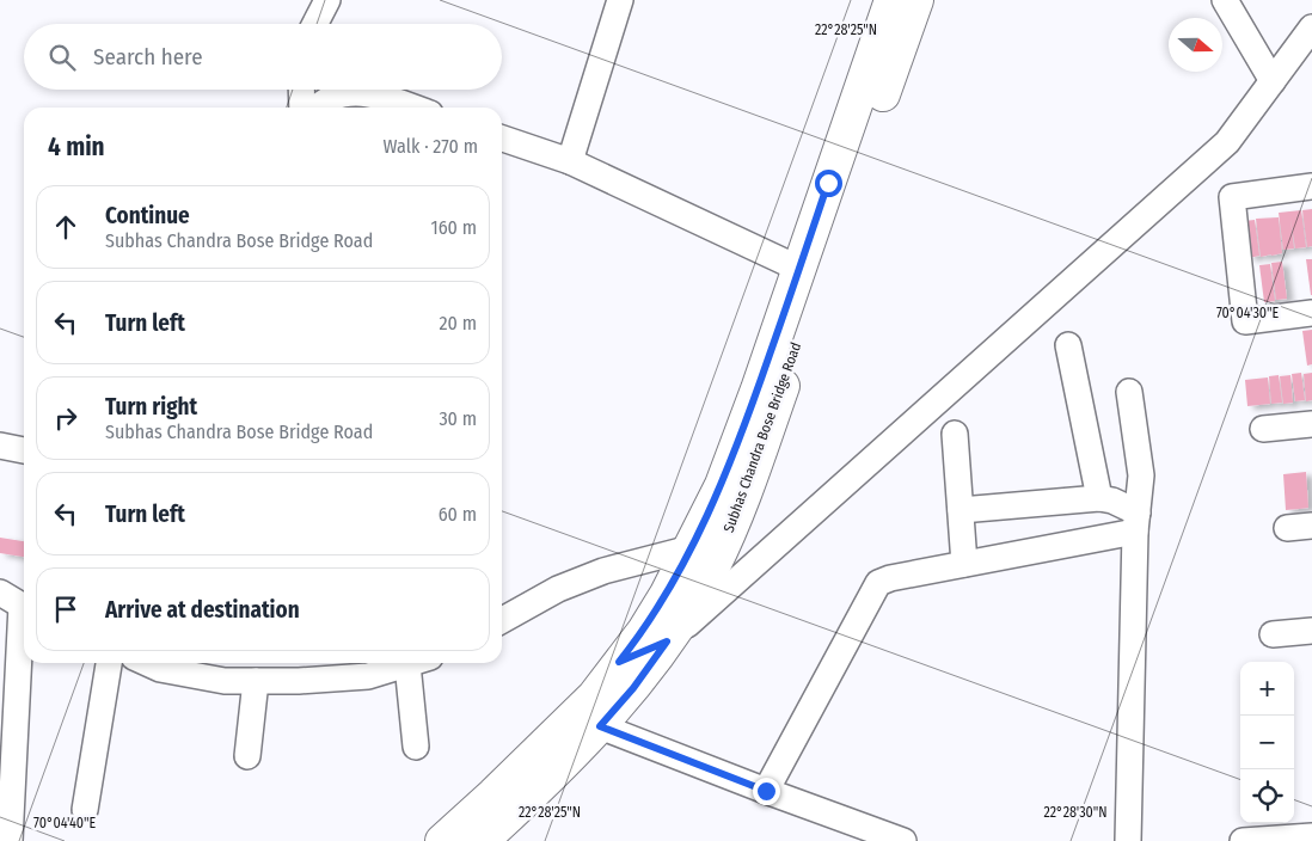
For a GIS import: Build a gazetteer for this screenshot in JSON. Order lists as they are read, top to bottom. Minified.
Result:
{"streets":{"main road":["Subhas Chandra Bose Bridge Road"]},"north":"right","page":{"search":"Search here","heading":["4 min","Walk · 270 m"],"list":[["Continue","Subhas Chandra Bose Bridge Road","160 m"],["Turn left","20 m"],["Turn right","Subhas Chandra Bose Bridge Road","30 m"],["Turn left","60 m"],"Arrive at destination"],"map_buttons":["+","−"]},"coordinates":["22°28'25\"N","70°04'30\"E","22°28'30\"N","70°04'40\"E"]}
